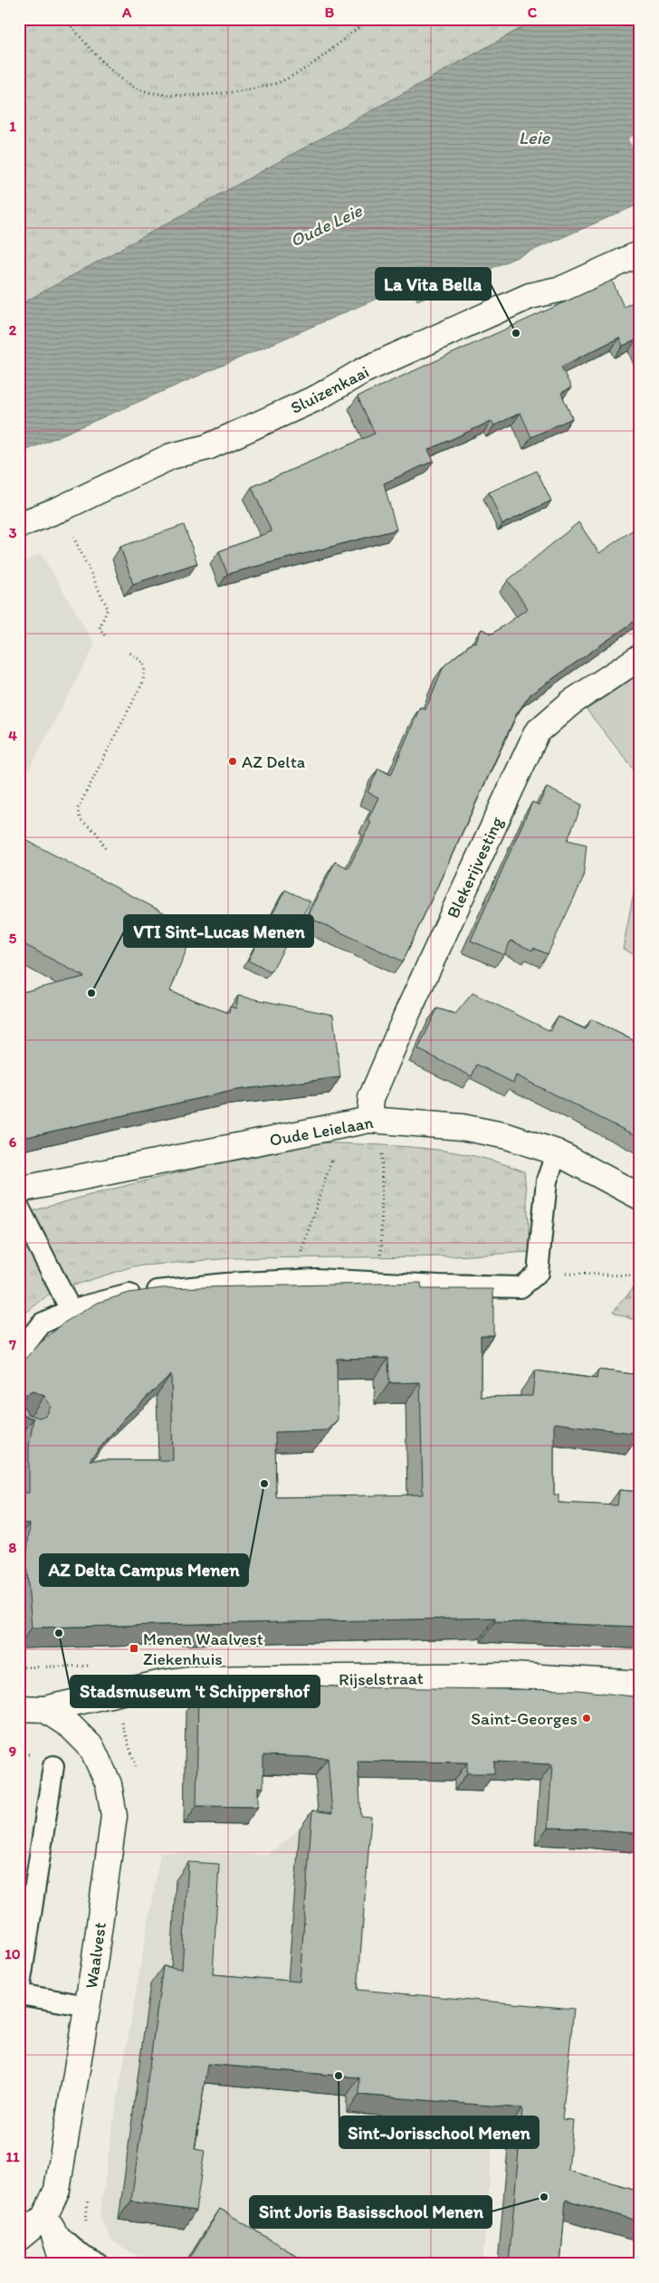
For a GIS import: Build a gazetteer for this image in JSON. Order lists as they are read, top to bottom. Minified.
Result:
{"streets":{"street":["Sluizenkaai","Blekerijvesting","Oude Leielaan","Rijselstraat","Waalvest"]},"crossings":[["Blekerijvesting","Oude Leielaan"],["Rijselstraat","Waalvest"]],"water":["Leie","Oude Leie"],"places":{"other":["La Vita Bella","AZ Delta","VTI Sint-Lucas Menen","AZ Delta Campus Menen","Stadsmuseum 't Schippershof","Saint-Georges","Sint-Jorisschool Menen","Sint Joris Basisschool Menen"],"transit":["Menen Waalvest Ziekenhuis"]},"grid":{"columns":["A","B","C"],"rows":["1","2","3","4","5","6","7","8","9","10","11"]}}
